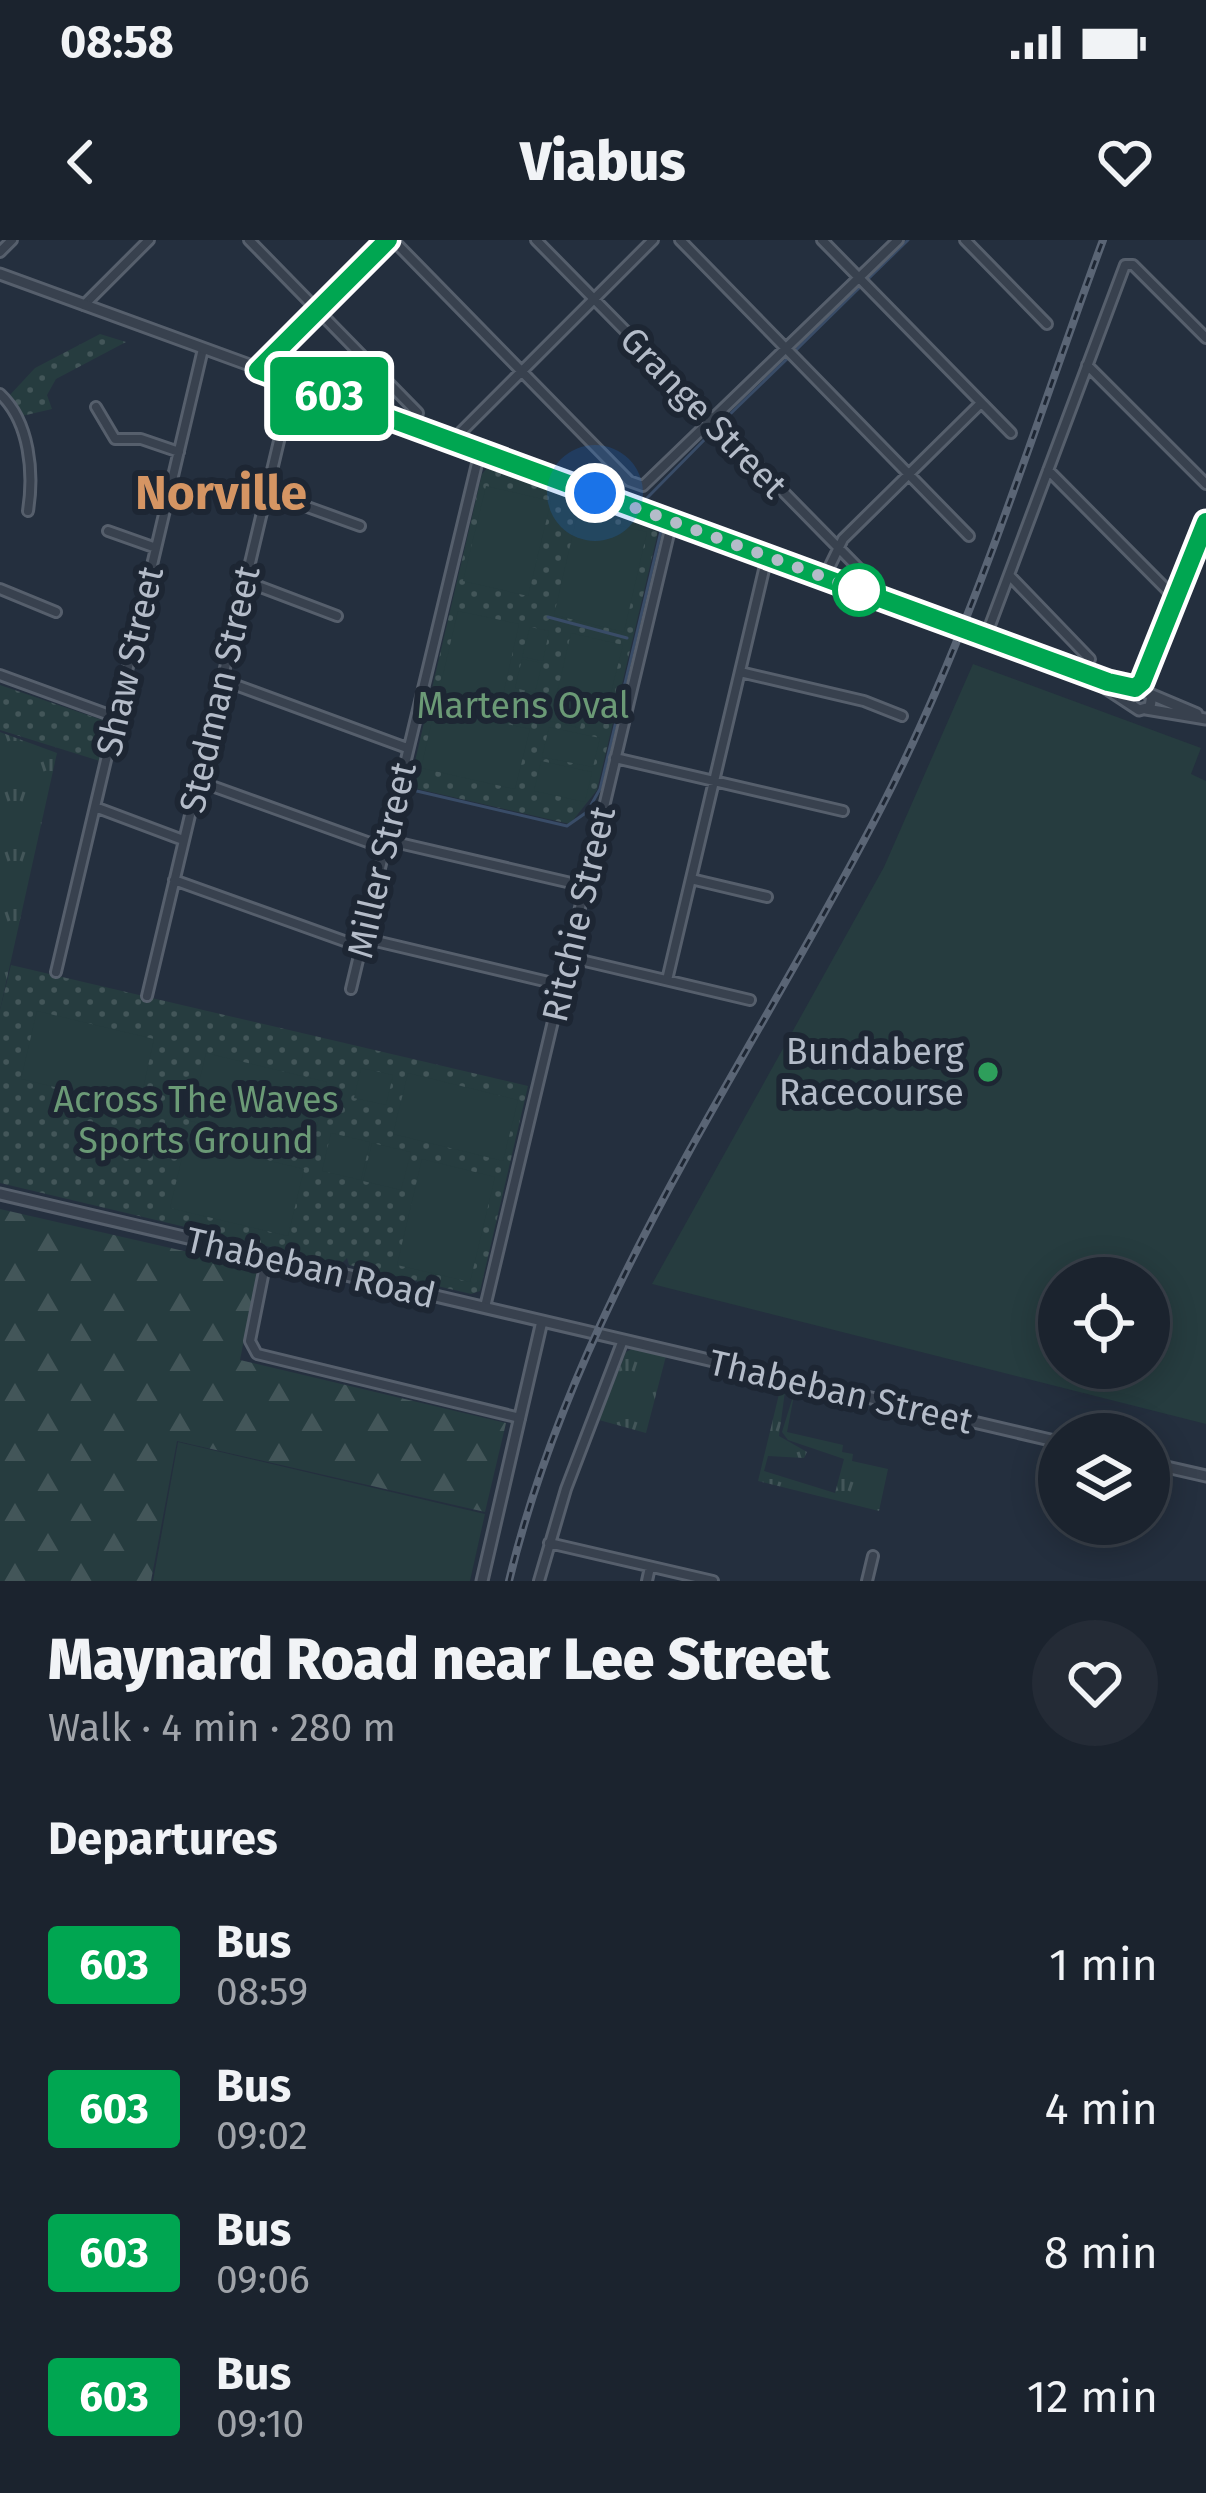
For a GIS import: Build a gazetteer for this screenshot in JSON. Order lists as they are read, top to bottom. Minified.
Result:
{"streets":{"street":["Grange Street","Shaw Street","Stedman Street","Miller Street","Ritchie Street","Thabeban Road","Thabeban Street"]},"crossings":[["Ritchie Street","Thabeban Road"],["Thabeban Road","Thabeban Street"]],"districts":["Norville"],"parks":["Martens Oval","Across The Waves Sports Ground"],"places":["Bundaberg Racecourse"],"lines":["bus line 603"],"page":{"status":"08:58","header":"Viabus","on_map":"603","heading":[["Maynard Road near Lee Street","Walk · 4 min · 280 m"],"Departures"],"list":[{"mark":"603","name":"Bus","note":"08:59","value":"1 min"},{"mark":"603","name":"Bus","note":"09:02","value":"4 min"},{"mark":"603","name":"Bus","note":"09:06","value":"8 min"},{"mark":"603","name":"Bus","note":"09:10","value":"12 min"}]}}
